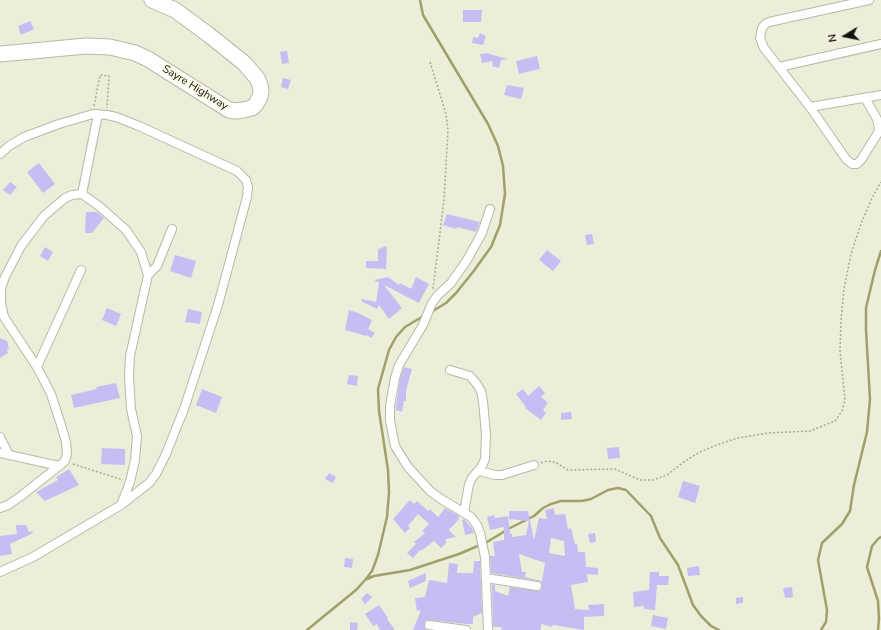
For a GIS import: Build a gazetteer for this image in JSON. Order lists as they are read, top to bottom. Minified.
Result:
{"streets":{"highway":["Sayre Highway"]},"north":"left"}
